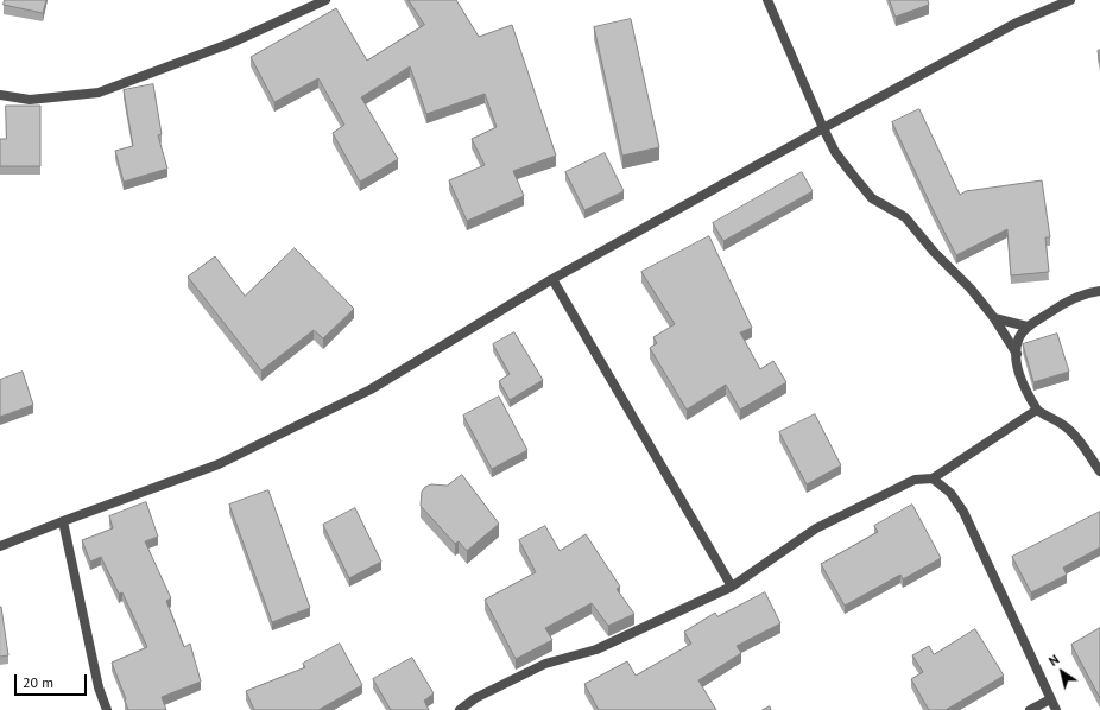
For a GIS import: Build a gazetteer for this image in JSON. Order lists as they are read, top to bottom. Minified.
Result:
{"scale_bar":"20 m","north":"top left"}
